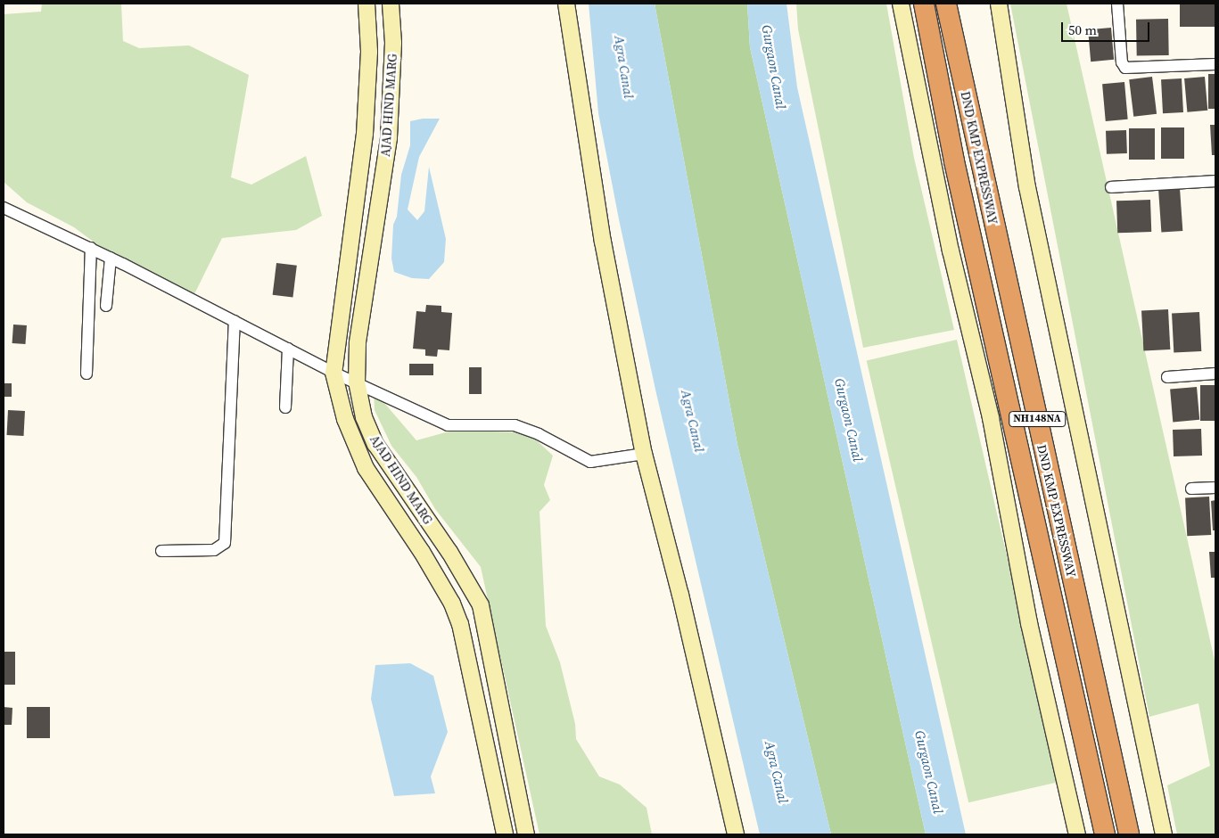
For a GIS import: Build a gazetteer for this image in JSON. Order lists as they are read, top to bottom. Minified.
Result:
{"streets":{"highway":["DND KMP EXPRESSWAY","NH148NA"],"street":["AJAD HIND MARG"]},"water":["Agra Canal","Gurgaon Canal"],"scale_bar":"50 m"}
